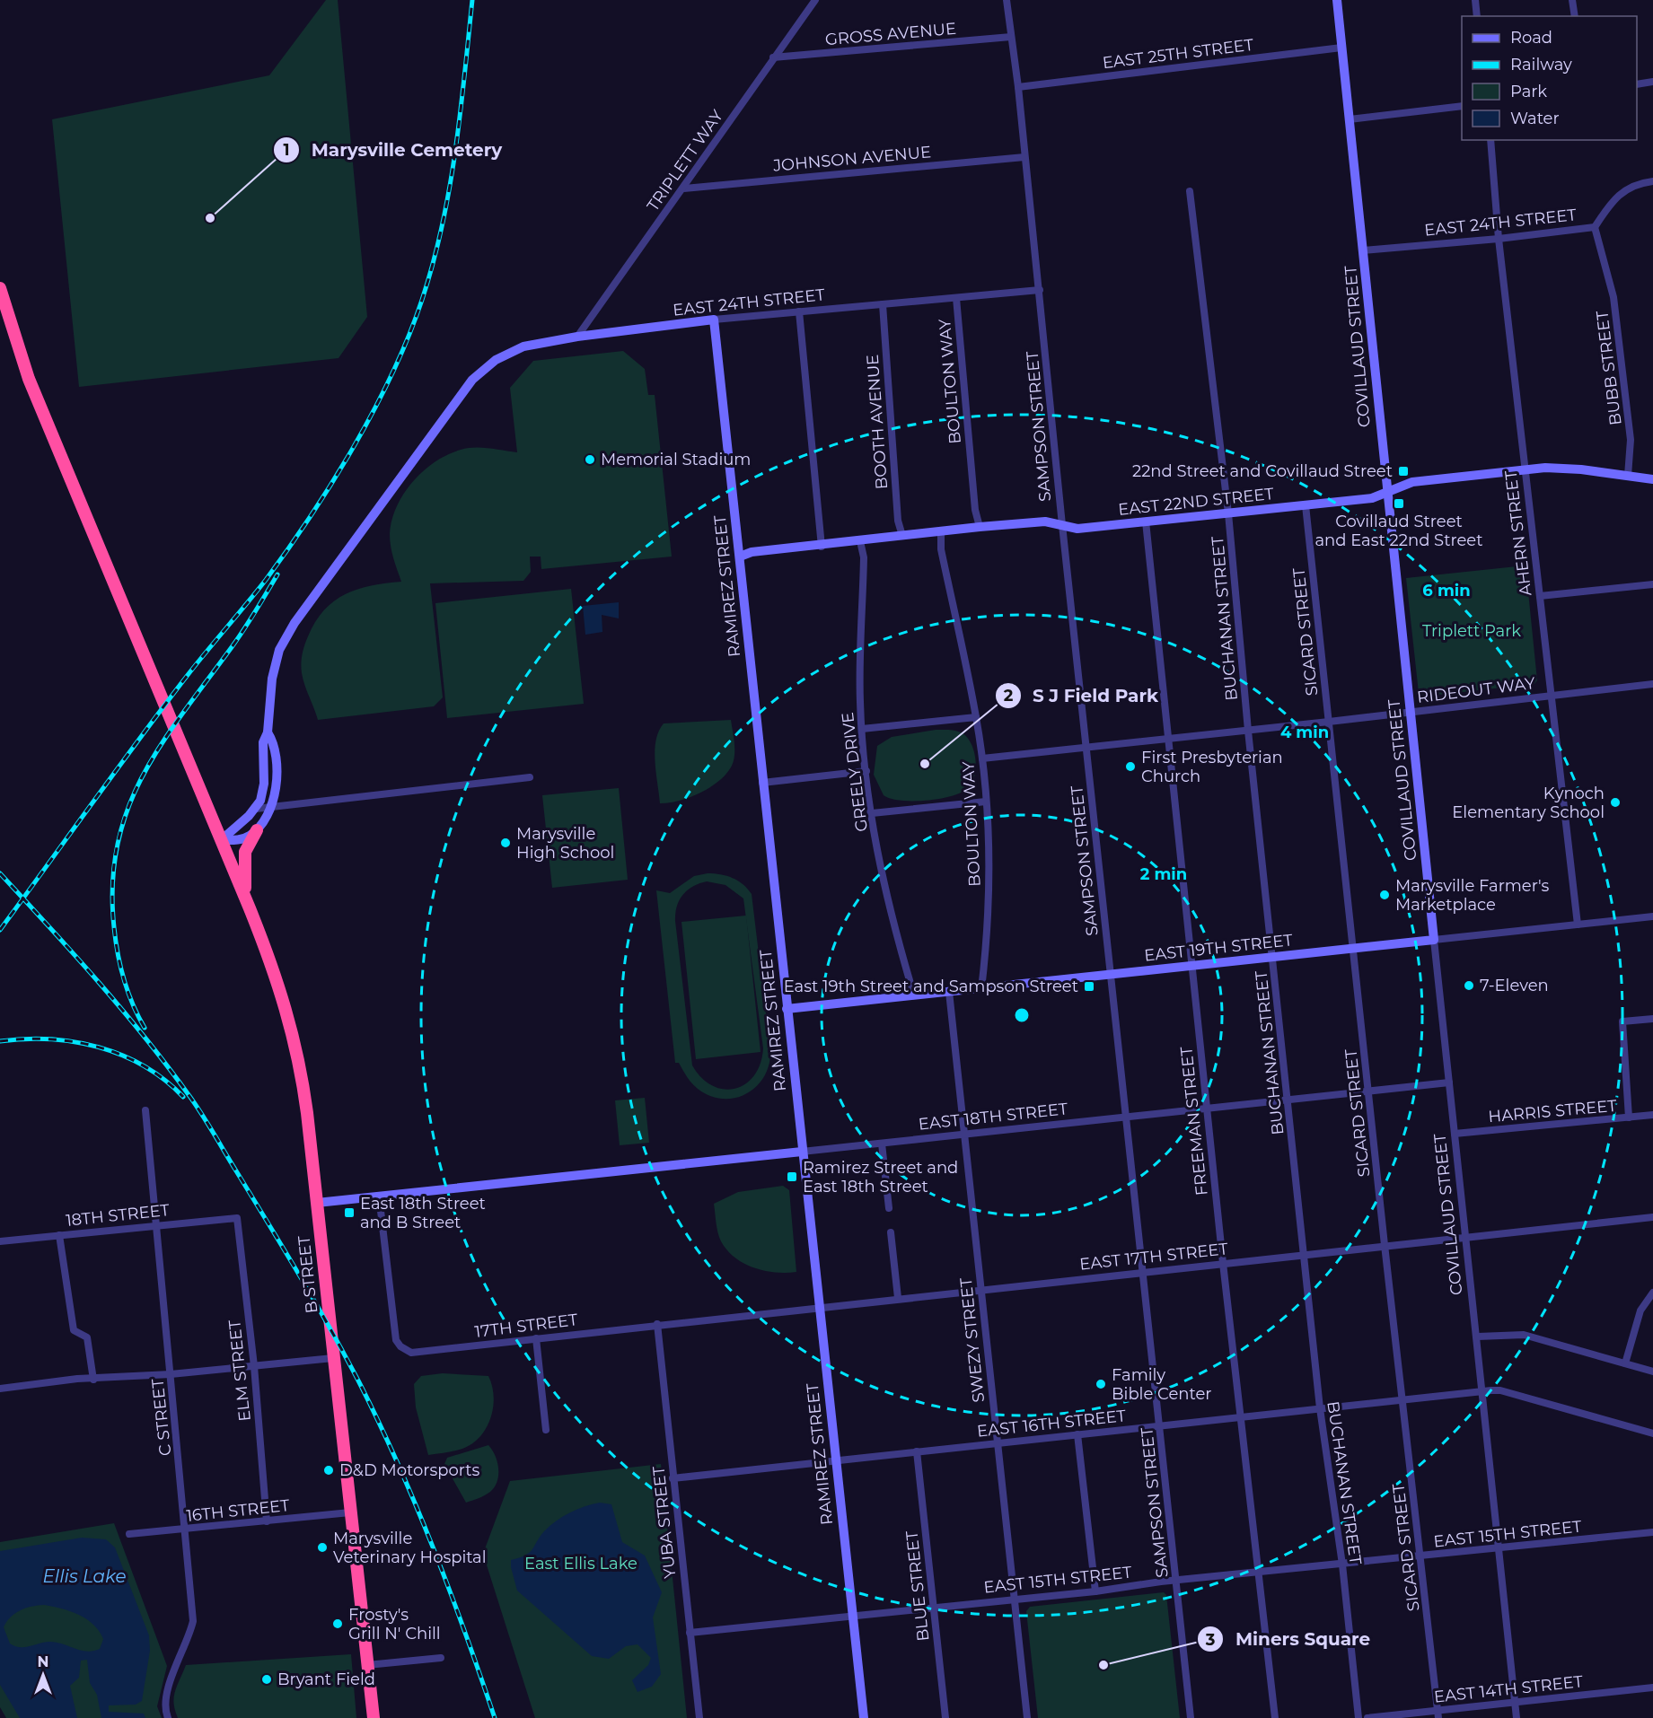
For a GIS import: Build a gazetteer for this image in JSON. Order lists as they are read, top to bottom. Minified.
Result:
{"streets":{"highway":["B STREET"],"street":["GROSS AVENUE","EAST 25TH STREET","JOHNSON AVENUE","TRIPLETT WAY","EAST 24TH STREET","COVILLAUD STREET","BUBB STREET","BOULTON WAY","BOOTH AVENUE","SAMPSON STREET","EAST 22ND STREET","AHERN STREET","RAMIREZ STREET","BUCHANAN STREET","SICARD STREET","RIDEOUT WAY","GREELY DRIVE","EAST 19TH STREET","HARRIS STREET","EAST 18TH STREET","FREEMAN STREET","18TH STREET","EAST 17TH STREET","17TH STREET","SWEZY STREET","ELM STREET","C STREET","EAST 16TH STREET","16TH STREET","YUBA STREET","EAST 15TH STREET","BLUE STREET","EAST 14TH STREET"]},"crossings":[["GROSS AVENUE","TRIPLETT WAY"],["GROSS AVENUE","SAMPSON STREET"],["EAST 25TH STREET","COVILLAUD STREET"],["EAST 25TH STREET","SAMPSON STREET"],["JOHNSON AVENUE","TRIPLETT WAY"],["JOHNSON AVENUE","SAMPSON STREET"],["TRIPLETT WAY","EAST 24TH STREET"],["EAST 24TH STREET","COVILLAUD STREET"],["EAST 24TH STREET","BUBB STREET"],["EAST 24TH STREET","BOULTON WAY"],["EAST 24TH STREET","BOOTH AVENUE"],["EAST 24TH STREET","SAMPSON STREET"],["EAST 24TH STREET","AHERN STREET"],["EAST 24TH STREET","RAMIREZ STREET"],["COVILLAUD STREET","EAST 22ND STREET"],["COVILLAUD STREET","RIDEOUT WAY"],["COVILLAUD STREET","EAST 19TH STREET"],["COVILLAUD STREET","HARRIS STREET"],["COVILLAUD STREET","EAST 18TH STREET"],["COVILLAUD STREET","EAST 17TH STREET"],["COVILLAUD STREET","EAST 16TH STREET"],["COVILLAUD STREET","EAST 15TH STREET"],["COVILLAUD STREET","EAST 14TH STREET"],["BUBB STREET","EAST 22ND STREET"],["BOULTON WAY","EAST 22ND STREET"],["BOULTON WAY","RIDEOUT WAY"],["BOULTON WAY","EAST 19TH STREET"],["BOOTH AVENUE","EAST 22ND STREET"],["SAMPSON STREET","EAST 22ND STREET"],["SAMPSON STREET","RIDEOUT WAY"],["SAMPSON STREET","EAST 19TH STREET"],["SAMPSON STREET","EAST 18TH STREET"],["SAMPSON STREET","EAST 17TH STREET"],["SAMPSON STREET","EAST 16TH STREET"],["SAMPSON STREET","EAST 15TH STREET"],["EAST 22ND STREET","AHERN STREET"],["EAST 22ND STREET","RAMIREZ STREET"],["EAST 22ND STREET","BUCHANAN STREET"],["EAST 22ND STREET","SICARD STREET"],["EAST 22ND STREET","GREELY DRIVE"],["EAST 22ND STREET","FREEMAN STREET"],["AHERN STREET","RIDEOUT WAY"],["AHERN STREET","EAST 19TH STREET"],["RAMIREZ STREET","EAST 19TH STREET"],["RAMIREZ STREET","EAST 18TH STREET"],["RAMIREZ STREET","EAST 17TH STREET"],["RAMIREZ STREET","EAST 16TH STREET"],["RAMIREZ STREET","EAST 15TH STREET"],["BUCHANAN STREET","RIDEOUT WAY"],["BUCHANAN STREET","EAST 19TH STREET"],["BUCHANAN STREET","EAST 18TH STREET"],["BUCHANAN STREET","EAST 17TH STREET"],["BUCHANAN STREET","EAST 16TH STREET"],["BUCHANAN STREET","EAST 15TH STREET"],["SICARD STREET","RIDEOUT WAY"],["SICARD STREET","EAST 19TH STREET"],["SICARD STREET","EAST 18TH STREET"],["SICARD STREET","EAST 17TH STREET"],["SICARD STREET","EAST 16TH STREET"],["SICARD STREET","EAST 15TH STREET"],["SICARD STREET","EAST 14TH STREET"],["RIDEOUT WAY","FREEMAN STREET"],["GREELY DRIVE","EAST 19TH STREET"],["EAST 19TH STREET","FREEMAN STREET"],["EAST 19TH STREET","SWEZY STREET"],["EAST 18TH STREET","FREEMAN STREET"],["EAST 18TH STREET","17TH STREET"],["EAST 18TH STREET","SWEZY STREET"],["FREEMAN STREET","EAST 17TH STREET"],["FREEMAN STREET","EAST 16TH STREET"],["FREEMAN STREET","EAST 15TH STREET"],["18TH STREET","ELM STREET"],["18TH STREET","C STREET"],["EAST 17TH STREET","17TH STREET"],["EAST 17TH STREET","SWEZY STREET"],["EAST 17TH STREET","YUBA STREET"],["B STREET","16TH STREET"],["17TH STREET","YUBA STREET"],["SWEZY STREET","EAST 16TH STREET"],["SWEZY STREET","EAST 15TH STREET"],["ELM STREET","16TH STREET"],["C STREET","16TH STREET"],["EAST 16TH STREET","YUBA STREET"],["EAST 16TH STREET","BLUE STREET"],["YUBA STREET","EAST 15TH STREET"],["EAST 15TH STREET","BLUE STREET"]],"water":["Ellis Lake"],"parks":["Triplett Park","East Ellis Lake"],"places":{"other":["Marysville Cemetery","Memorial Stadium","S J Field Park","First Presbyterian Church","Kynoch Elementary School","Marysville High School","Marysville Farmer's Marketplace","7-Eleven","Family Bible Center","D&D Motorsports","Marysville Veterinary Hospital","Frosty's Grill N' Chill","Miners Square","Bryant Field"],"transit":["22nd Street and Covillaud Street","Covillaud Street and East 22nd Street","East 19th Street and Sampson Street","Ramirez Street and East 18th Street","East 18th Street and B Street"]},"legend":["Road","Railway","Park","Water"],"north":"top","rings":["6 min","4 min","2 min"]}
